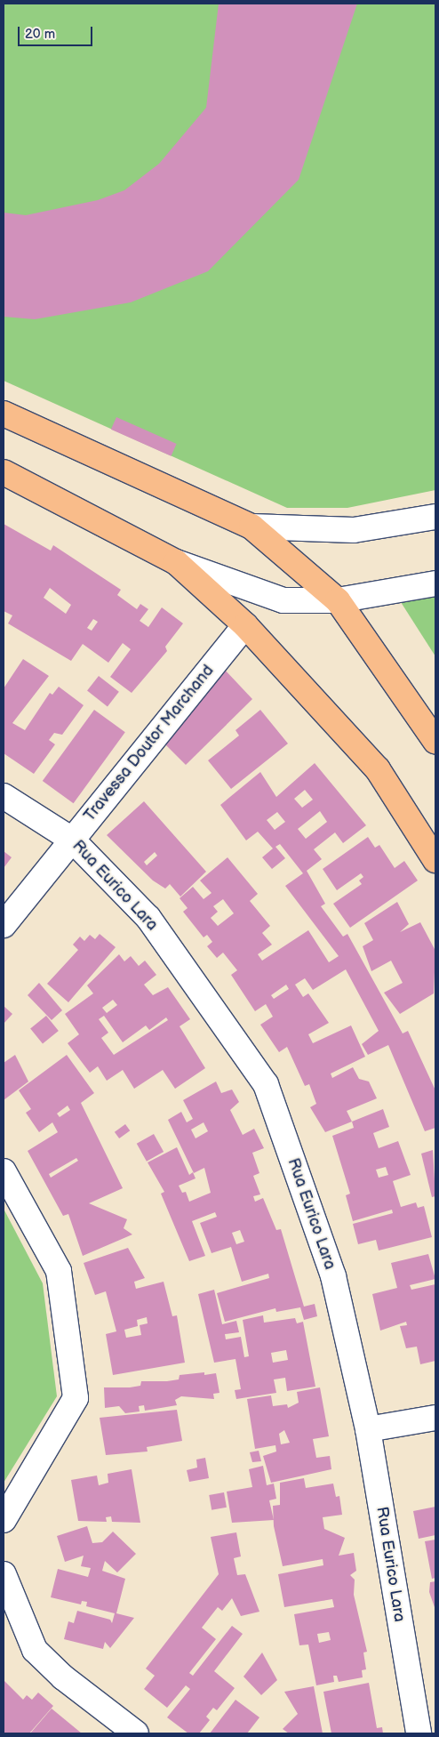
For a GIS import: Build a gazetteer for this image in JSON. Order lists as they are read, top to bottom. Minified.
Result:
{"streets":{"street":["Travessa Doutor Marchand","Rua Eurico Lara"]},"crossings":[["Travessa Doutor Marchand","Rua Eurico Lara"]],"scale_bar":"20 m"}
